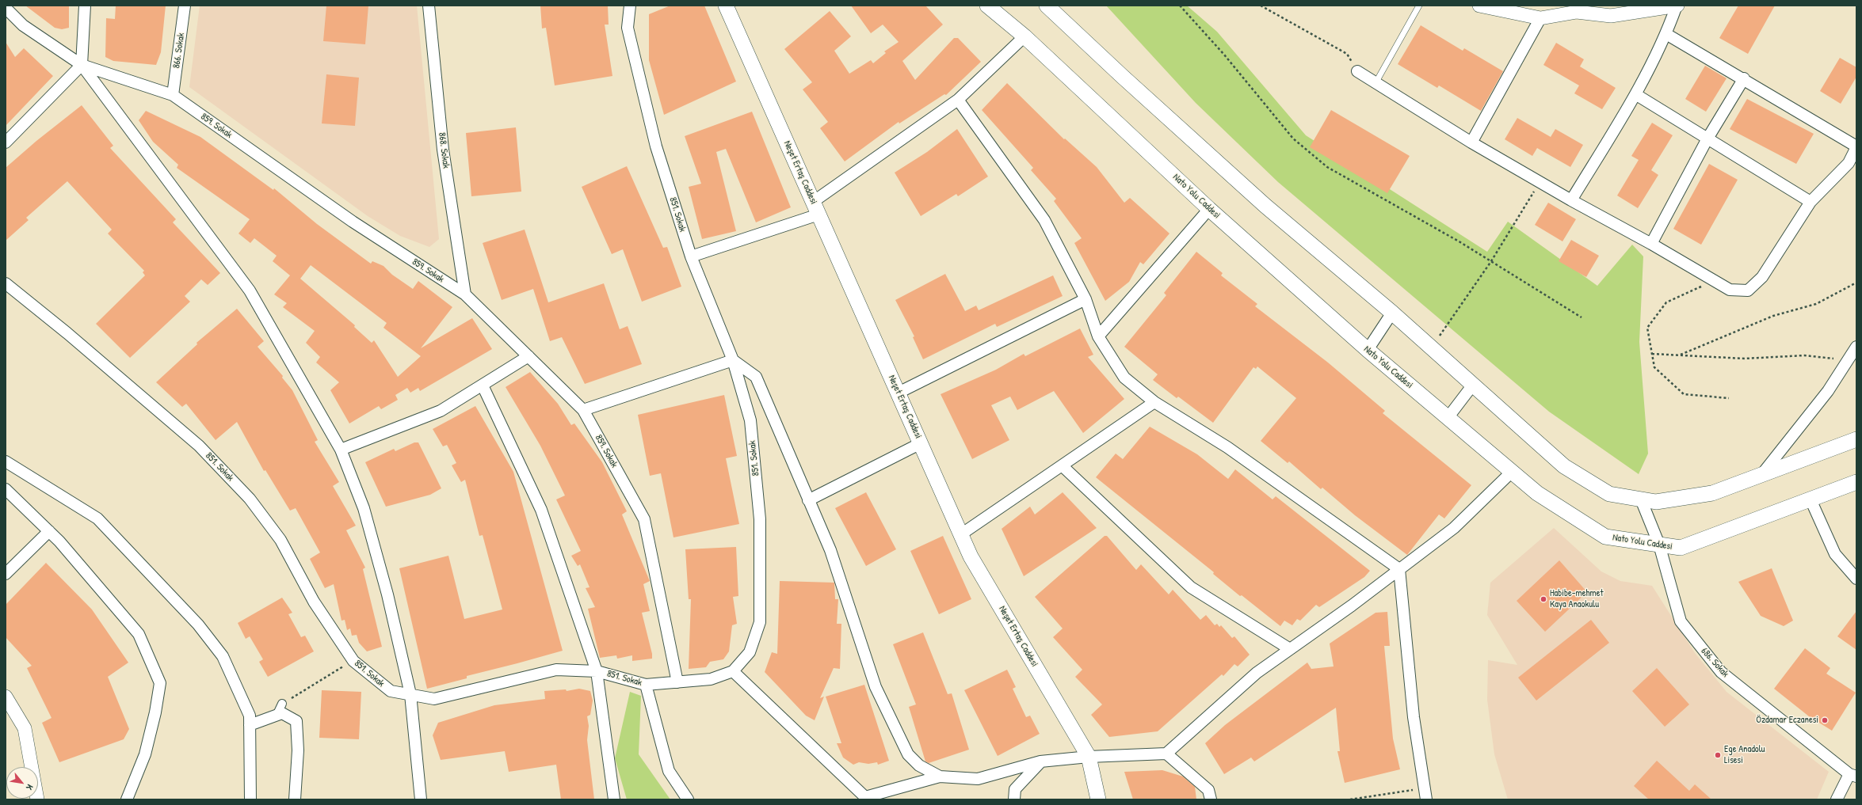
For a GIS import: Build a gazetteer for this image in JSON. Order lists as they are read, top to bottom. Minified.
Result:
{"streets":{"main road":["Neşet Ertaş Caddesi","Nato Yolu Caddesi"],"street":["866. Sokak","859. Sokak","868. Sokak","851. Sokak","686. Sokak"]},"crossings":[["866. Sokak","859. Sokak"],["859. Sokak","868. Sokak"],["859. Sokak","851. Sokak"],["Nato Yolu Caddesi","686. Sokak"]],"places":["Habibe-mehmet Kaya Anaokulu","Özdamar Eczanesi","Ege Anadolu Lisesi"],"north":"bottom right"}
